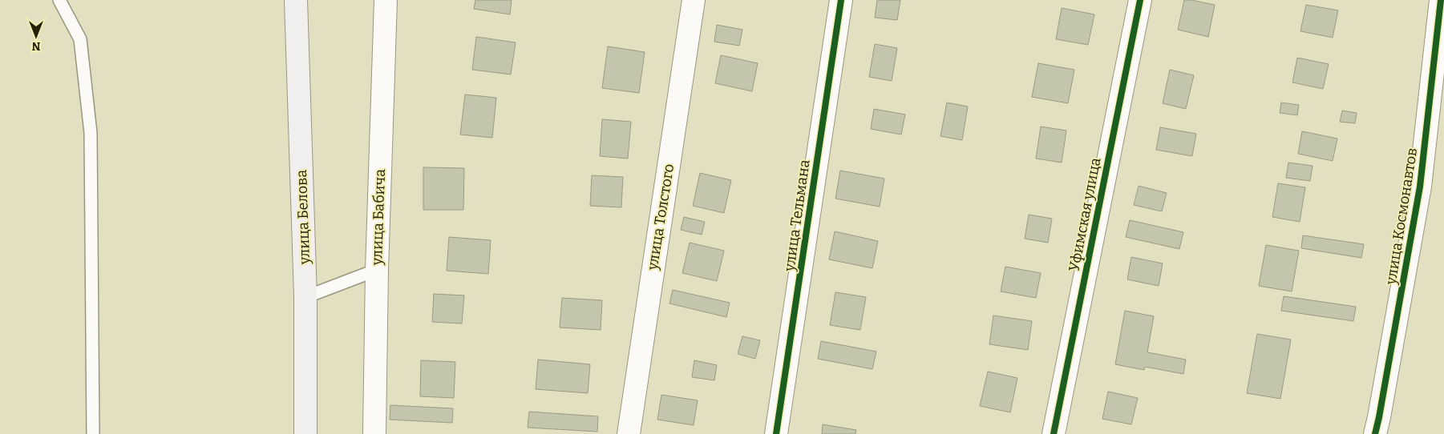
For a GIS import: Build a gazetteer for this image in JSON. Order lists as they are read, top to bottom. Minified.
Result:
{"streets":{"main road":["улица Белова"],"street":["Уфимская улица","улица Тельмана","улица Космонавтов","улица Бабича","улица Толстого"]},"north":"bottom"}
